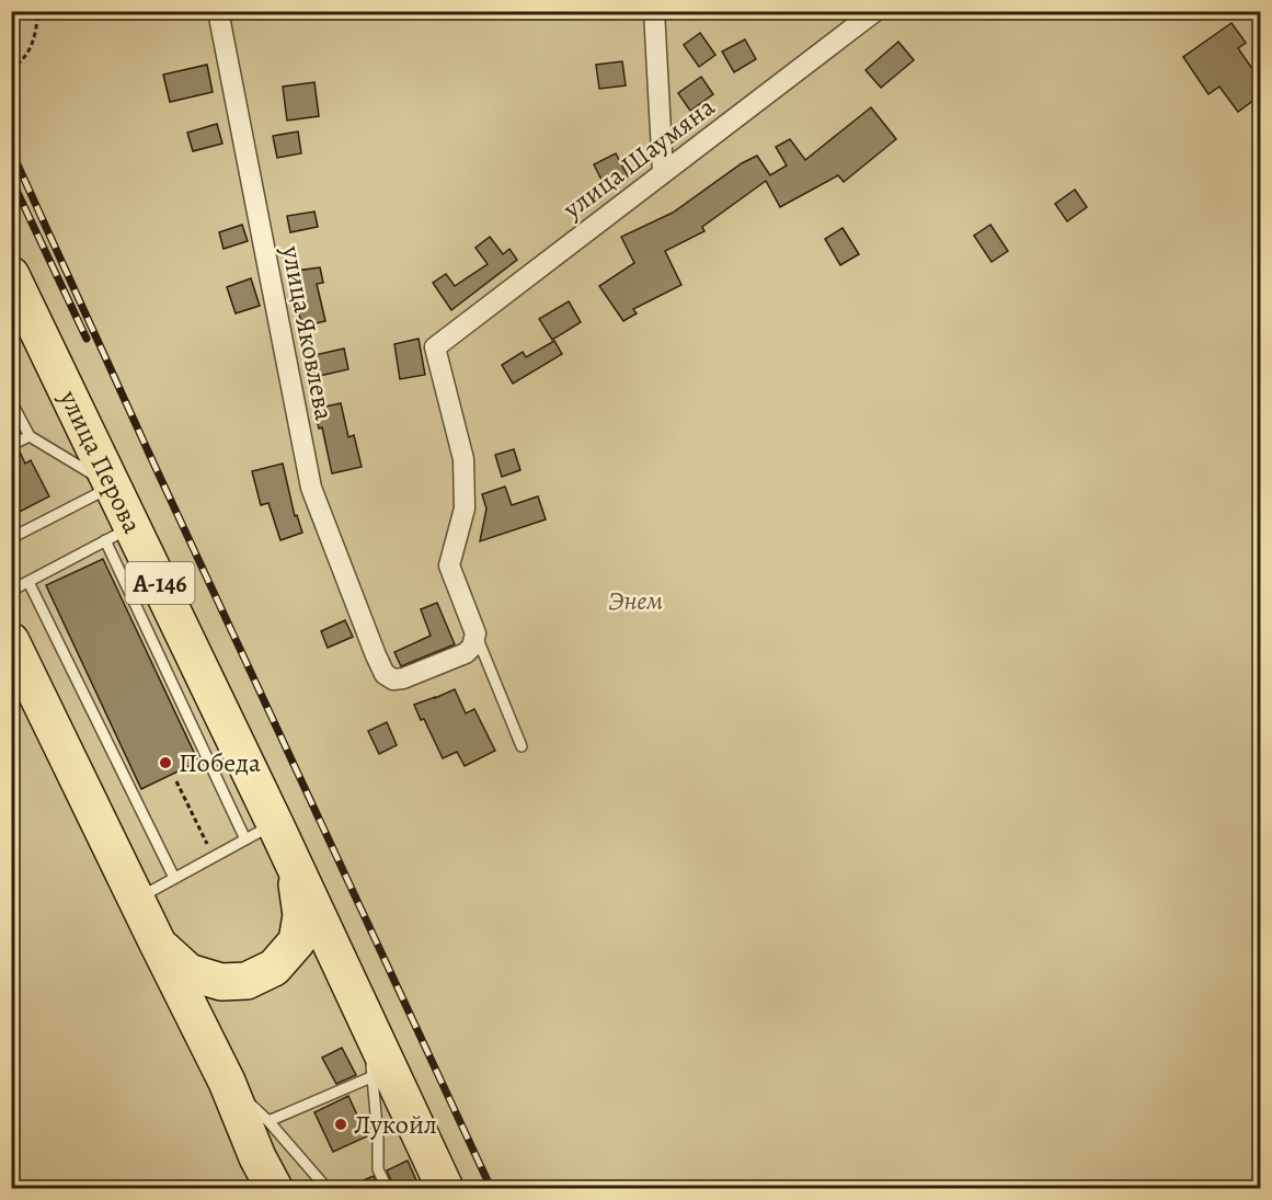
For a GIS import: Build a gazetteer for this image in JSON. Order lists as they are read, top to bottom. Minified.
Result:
{"streets":{"highway":["улица Перова","А-146"],"street":["улица Шаумяна","улица Яковлева"]},"crossings":[["улица Шаумяна","улица Яковлева"],["улица Перова","А-146"]],"parks":["Энем"],"places":["Победа","Лукойл"]}
